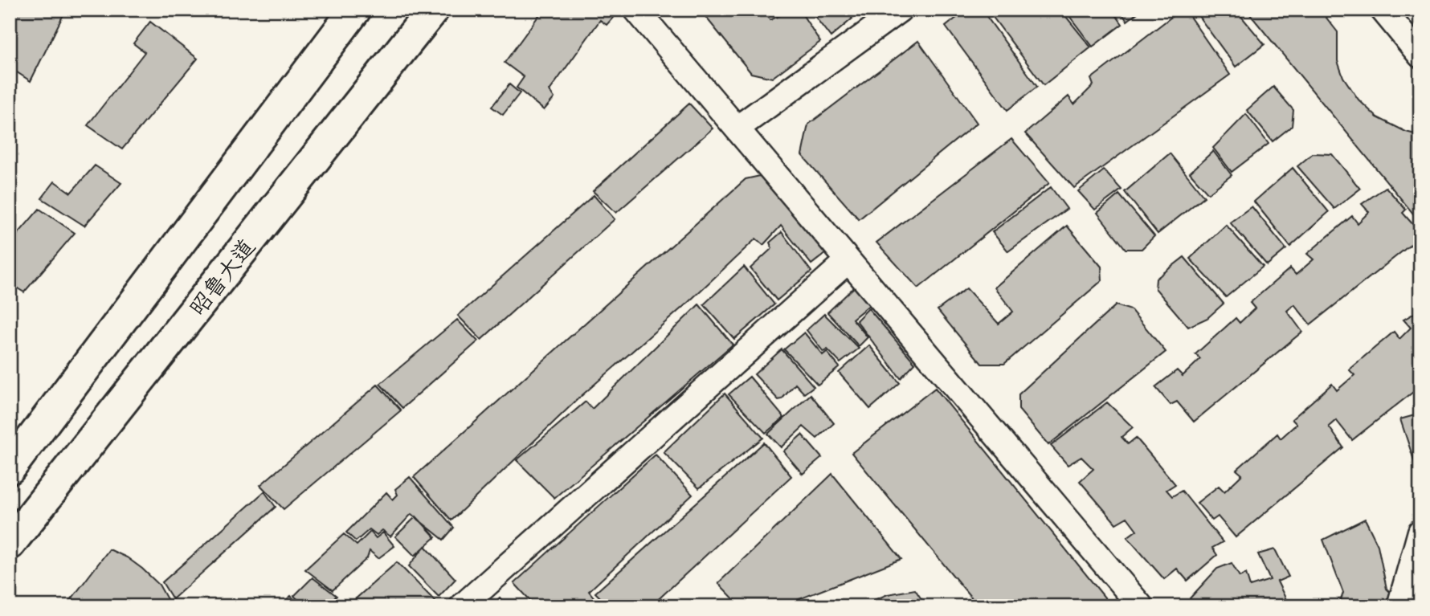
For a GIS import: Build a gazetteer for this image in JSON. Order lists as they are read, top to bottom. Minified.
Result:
{"streets":{"highway":["昭鲁大道"]}}
